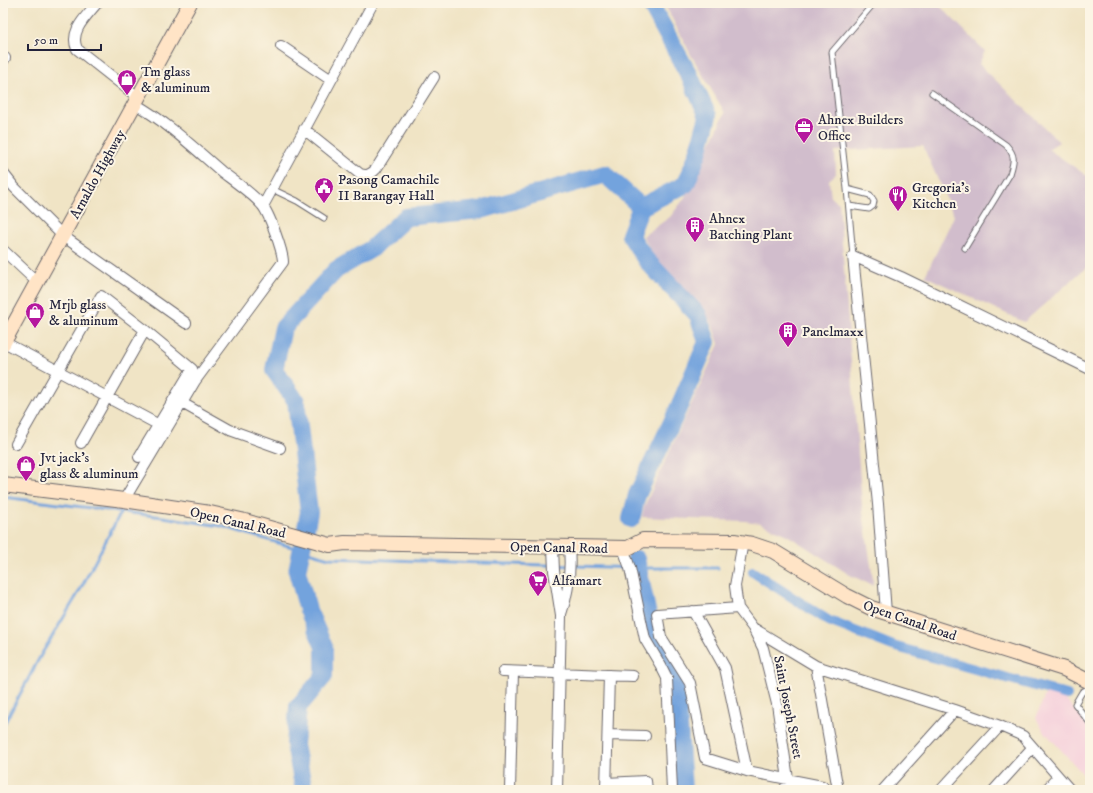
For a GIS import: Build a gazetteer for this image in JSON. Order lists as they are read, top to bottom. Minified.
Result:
{"streets":{"main road":["Arnaldo Highway","Open Canal Road"],"street":["Saint Joseph Street"]},"crossings":[["Open Canal Road","Saint Joseph Street"]],"places":{"shop":["Tm glass & aluminum","Mrjb glass & aluminum","Jvt jack's glass & aluminum"],"office":["Ahnex Builders Office"],"public building":["Pasong Camachile II Barangay Hall"],"restaurant":["Gregoria's Kitchen"],"building":["Ahnex Batching Plant","Panelmaxx"],"supermarket":["Alfamart"]},"scale_bar":"50 m"}
